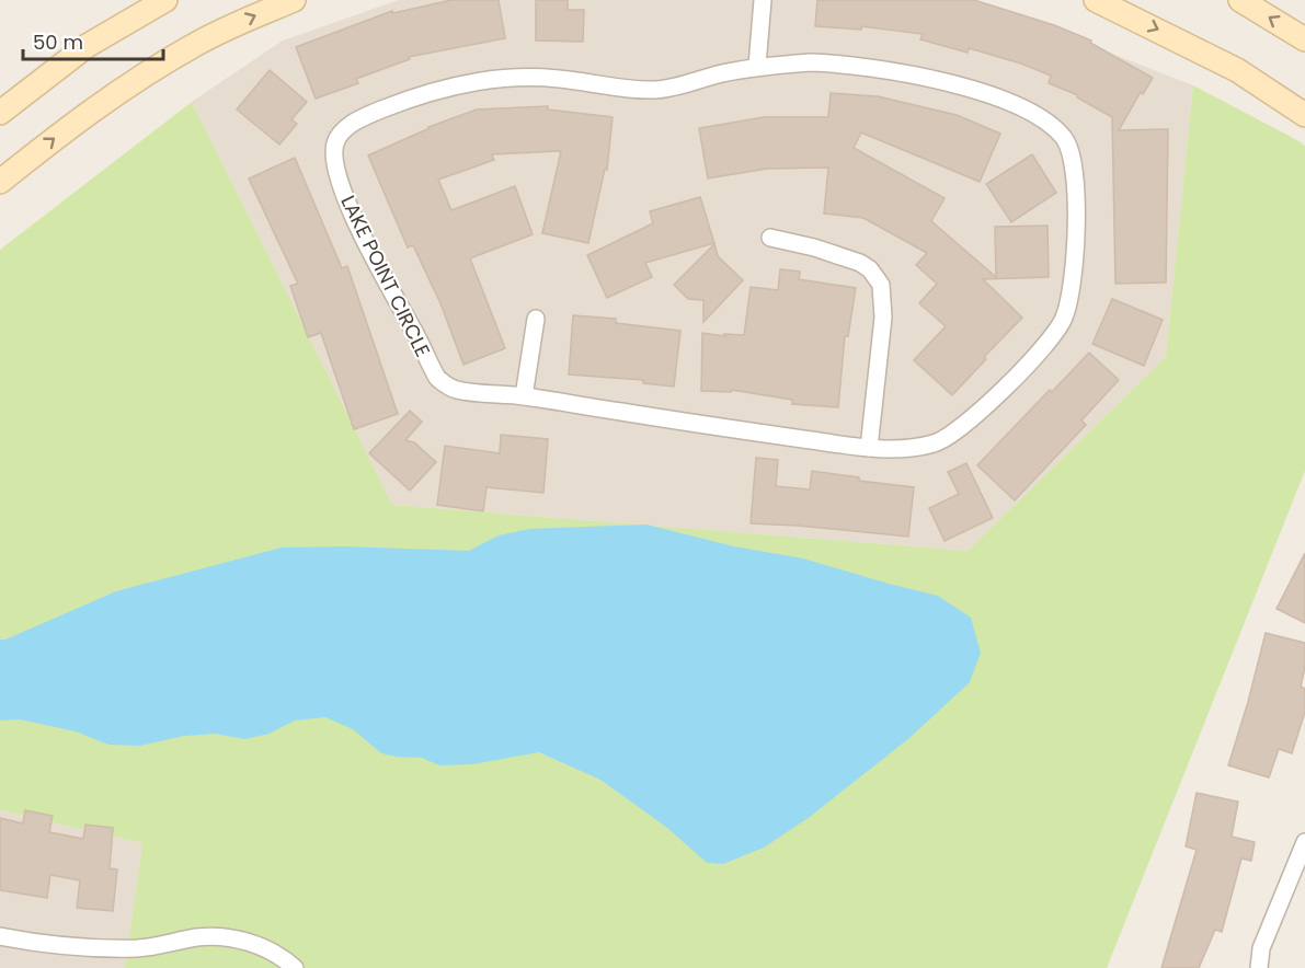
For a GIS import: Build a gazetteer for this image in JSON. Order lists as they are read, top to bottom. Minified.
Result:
{"streets":{"street":["LAKE POINT CIRCLE"]},"scale_bar":"50 m"}
